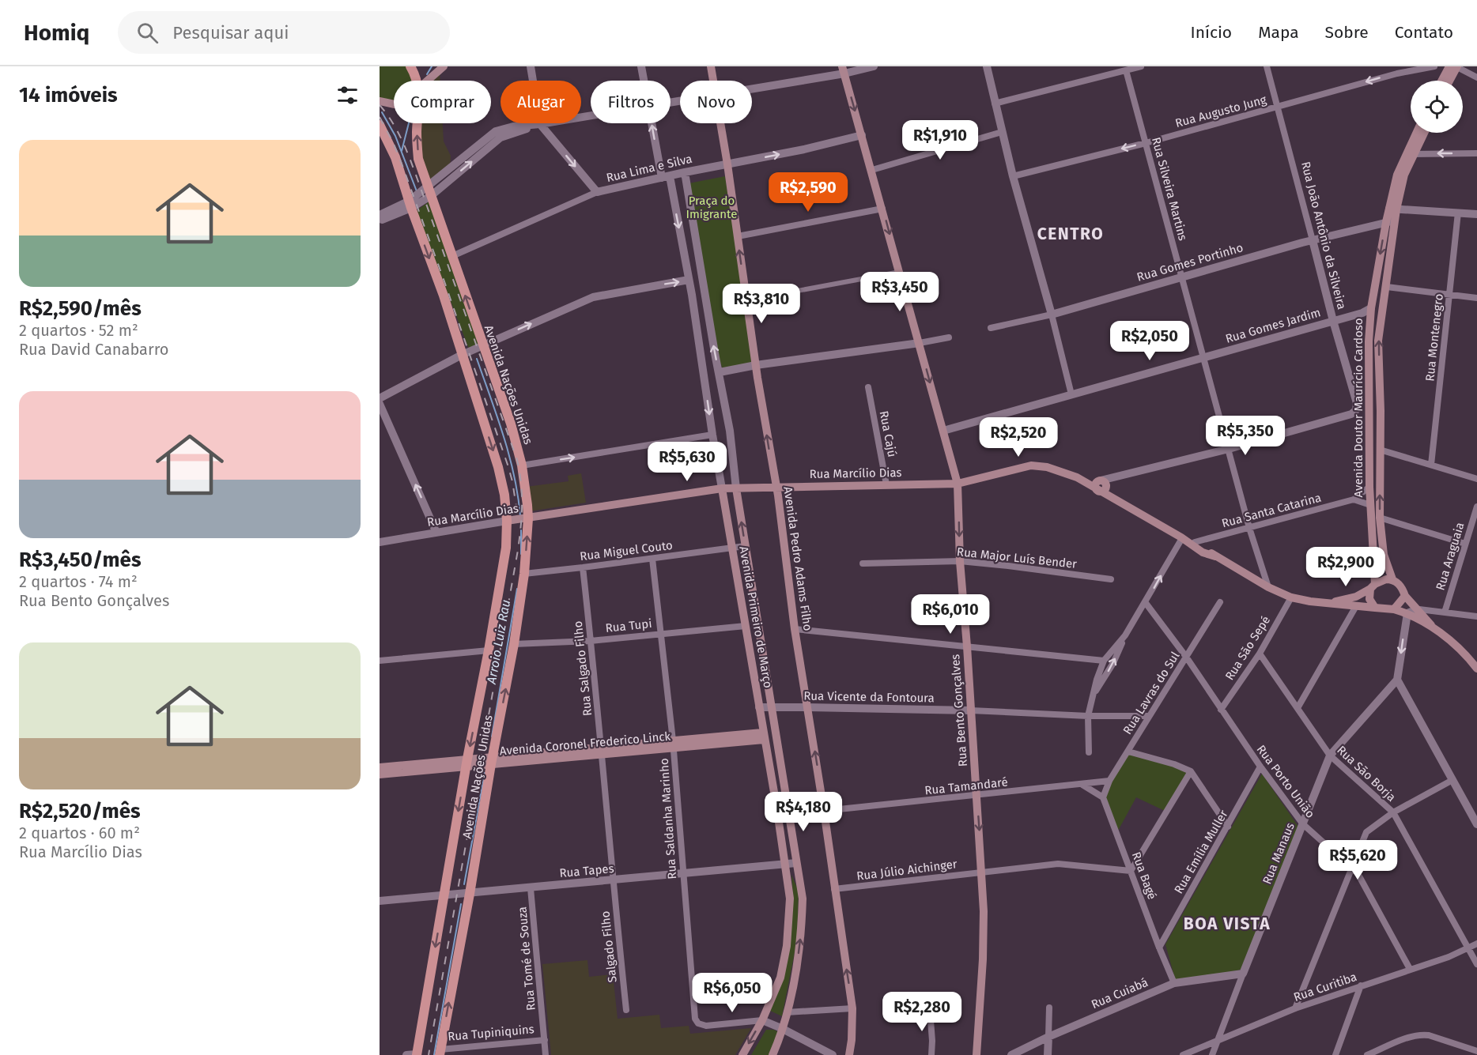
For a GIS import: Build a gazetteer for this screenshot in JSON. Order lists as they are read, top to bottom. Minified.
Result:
{"streets":{"main road":["Avenida Nações Unidas","Avenida Doutor Maurício Cardoso","Rua Marcílio Dias","Avenida Pedro Adams Filho","Avenida Primeiro de Março","Rua Bento Gonçalves","Avenida Coronel Frederico Linck"],"street":["Rua Augusto Jung","Rua Lima e Silva","Rua Silveira Martins","Rua João Antônio da Silveira","Rua Gomes Portinho","Rua Gomes Jardim","Rua Montenegro","Rua Cajú","Rua Santa Catarina","Rua Miguel Couto","Rua Araguaia","Rua Major Luís Bender","Rua Tupi","Rua São Sepé","Rua Salgado Filho","Rua Lavras do Sul","Rua Vicente da Fontoura","Rua São Borja","Rua Porto União","Rua Tamandaré","Rua Saldanha Marinho","Rua Emília Muller","Rua Manaus","Rua Júlio Aichinger","Rua Tapes","Rua Bagé","Salgado Filho","Rua Tomé de Souza","Rua Curitiba","Rua Cuiabá","Rua Tupiniquins"]},"crossings":[["Rua Augusto Jung","Rua Silveira Martins"],["Rua Augusto Jung","Rua João Antônio da Silveira"],["Rua Lima e Silva","Avenida Nações Unidas"],["Rua Lima e Silva","Avenida Pedro Adams Filho"],["Rua Lima e Silva","Avenida Primeiro de Março"],["Rua Lima e Silva","Rua Bento Gonçalves"],["Rua Silveira Martins","Rua João Antônio da Silveira"],["Rua Silveira Martins","Rua Gomes Portinho"],["Rua Silveira Martins","Rua Gomes Jardim"],["Rua Silveira Martins","Rua Marcílio Dias"],["Rua Silveira Martins","Rua Santa Catarina"],["Rua João Antônio da Silveira","Rua Gomes Portinho"],["Rua João Antônio da Silveira","Rua Gomes Jardim"],["Rua Gomes Portinho","Avenida Doutor Maurício Cardoso"],["Rua Gomes Jardim","Avenida Doutor Maurício Cardoso"],["Rua Gomes Jardim","Rua Bento Gonçalves"],["Avenida Nações Unidas","Rua Marcílio Dias"],["Avenida Nações Unidas","Rua Miguel Couto"],["Avenida Nações Unidas","Rua Tupi"],["Avenida Nações Unidas","Avenida Coronel Frederico Linck"],["Avenida Nações Unidas","Rua Tapes"],["Avenida Nações Unidas","Rua Tupiniquins"],["Avenida Doutor Maurício Cardoso","Rua Marcílio Dias"],["Avenida Doutor Maurício Cardoso","Rua Santa Catarina"],["Rua Cajú","Rua Marcílio Dias"],["Rua Marcílio Dias","Rua Santa Catarina"],["Rua Marcílio Dias","Avenida Pedro Adams Filho"],["Rua Marcílio Dias","Avenida Primeiro de Março"],["Rua Marcílio Dias","Rua São Sepé"],["Rua Marcílio Dias","Rua Bento Gonçalves"],["Rua Miguel Couto","Avenida Primeiro de Março"],["Rua Miguel Couto","Rua Salgado Filho"],["Rua Miguel Couto","Rua Saldanha Marinho"],["Rua Major Luís Bender","Rua Bento Gonçalves"],["Avenida Pedro Adams Filho","Rua Vicente da Fontoura"],["Avenida Pedro Adams Filho","Rua Tamandaré"],["Avenida Pedro Adams Filho","Rua Júlio Aichinger"],["Avenida Primeiro de Março","Rua Tupi"],["Avenida Primeiro de Março","Rua Vicente da Fontoura"],["Avenida Primeiro de Março","Avenida Coronel Frederico Linck"],["Avenida Primeiro de Março","Rua Saldanha Marinho"],["Avenida Primeiro de Março","Rua Tapes"],["Rua Tupi","Rua Salgado Filho"],["Rua Tupi","Rua Saldanha Marinho"],["Rua São Sepé","Rua São Borja"],["Rua São Sepé","Rua Porto União"],["Rua Salgado Filho","Avenida Coronel Frederico Linck"],["Rua Salgado Filho","Rua Tapes"],["Rua Salgado Filho","Salgado Filho"],["Rua Lavras do Sul","Rua Vicente da Fontoura"],["Rua Lavras do Sul","Rua Porto União"],["Rua Lavras do Sul","Rua Tamandaré"],["Rua Lavras do Sul","Rua Bagé"],["Rua Vicente da Fontoura","Rua Bento Gonçalves"],["Rua Bento Gonçalves","Rua Tamandaré"],["Rua Bento Gonçalves","Rua Júlio Aichinger"],["Avenida Coronel Frederico Linck","Rua Saldanha Marinho"],["Rua São Borja","Rua Manaus"],["Rua São Borja","Rua Curitiba"],["Rua Porto União","Rua Emília Muller"],["Rua Porto União","Rua Manaus"],["Rua Porto União","Rua Curitiba"],["Rua Saldanha Marinho","Rua Tapes"],["Rua Emília Muller","Rua Bagé"],["Rua Manaus","Rua Curitiba"],["Rua Manaus","Rua Cuiabá"],["Rua Júlio Aichinger","Rua Bagé"],["Rua Tapes","Salgado Filho"],["Rua Tapes","Rua Tomé de Souza"],["Rua Bagé","Rua Cuiabá"],["Rua Tomé de Souza","Rua Tupiniquins"]],"one_way":["Rua Augusto Jung","Avenida Pedro Adams Filho","Rua Bento Gonçalves"],"districts":["CENTRO","BOA VISTA"],"water":["Arroio Luiz Rau"],"parks":["Praça do Imigrante"],"page":{"header":"Homiq","search":"Pesquisar aqui","nav":["Início","Mapa","Sobre","Contato"],"heading":"14 imóveis","chip":["Comprar","Alugar","Filtros","Novo"],"price":["R$1,910","R$2,590","R$3,450","R$3,810","R$2,050","R$5,350","R$2,520","R$5,630","R$2,900","R$6,010","R$4,180","R$5,620","R$6,050","R$2,280"],"list":[{"name":"R$2,590/mês","note":"2 quartos · 52 m² · Rua David Canabarro"},{"name":"R$3,450/mês","note":"2 quartos · 74 m² · Rua Bento Gonçalves"},{"name":"R$2,520/mês","note":"2 quartos · 60 m² · Rua Marcílio Dias"}]}}
